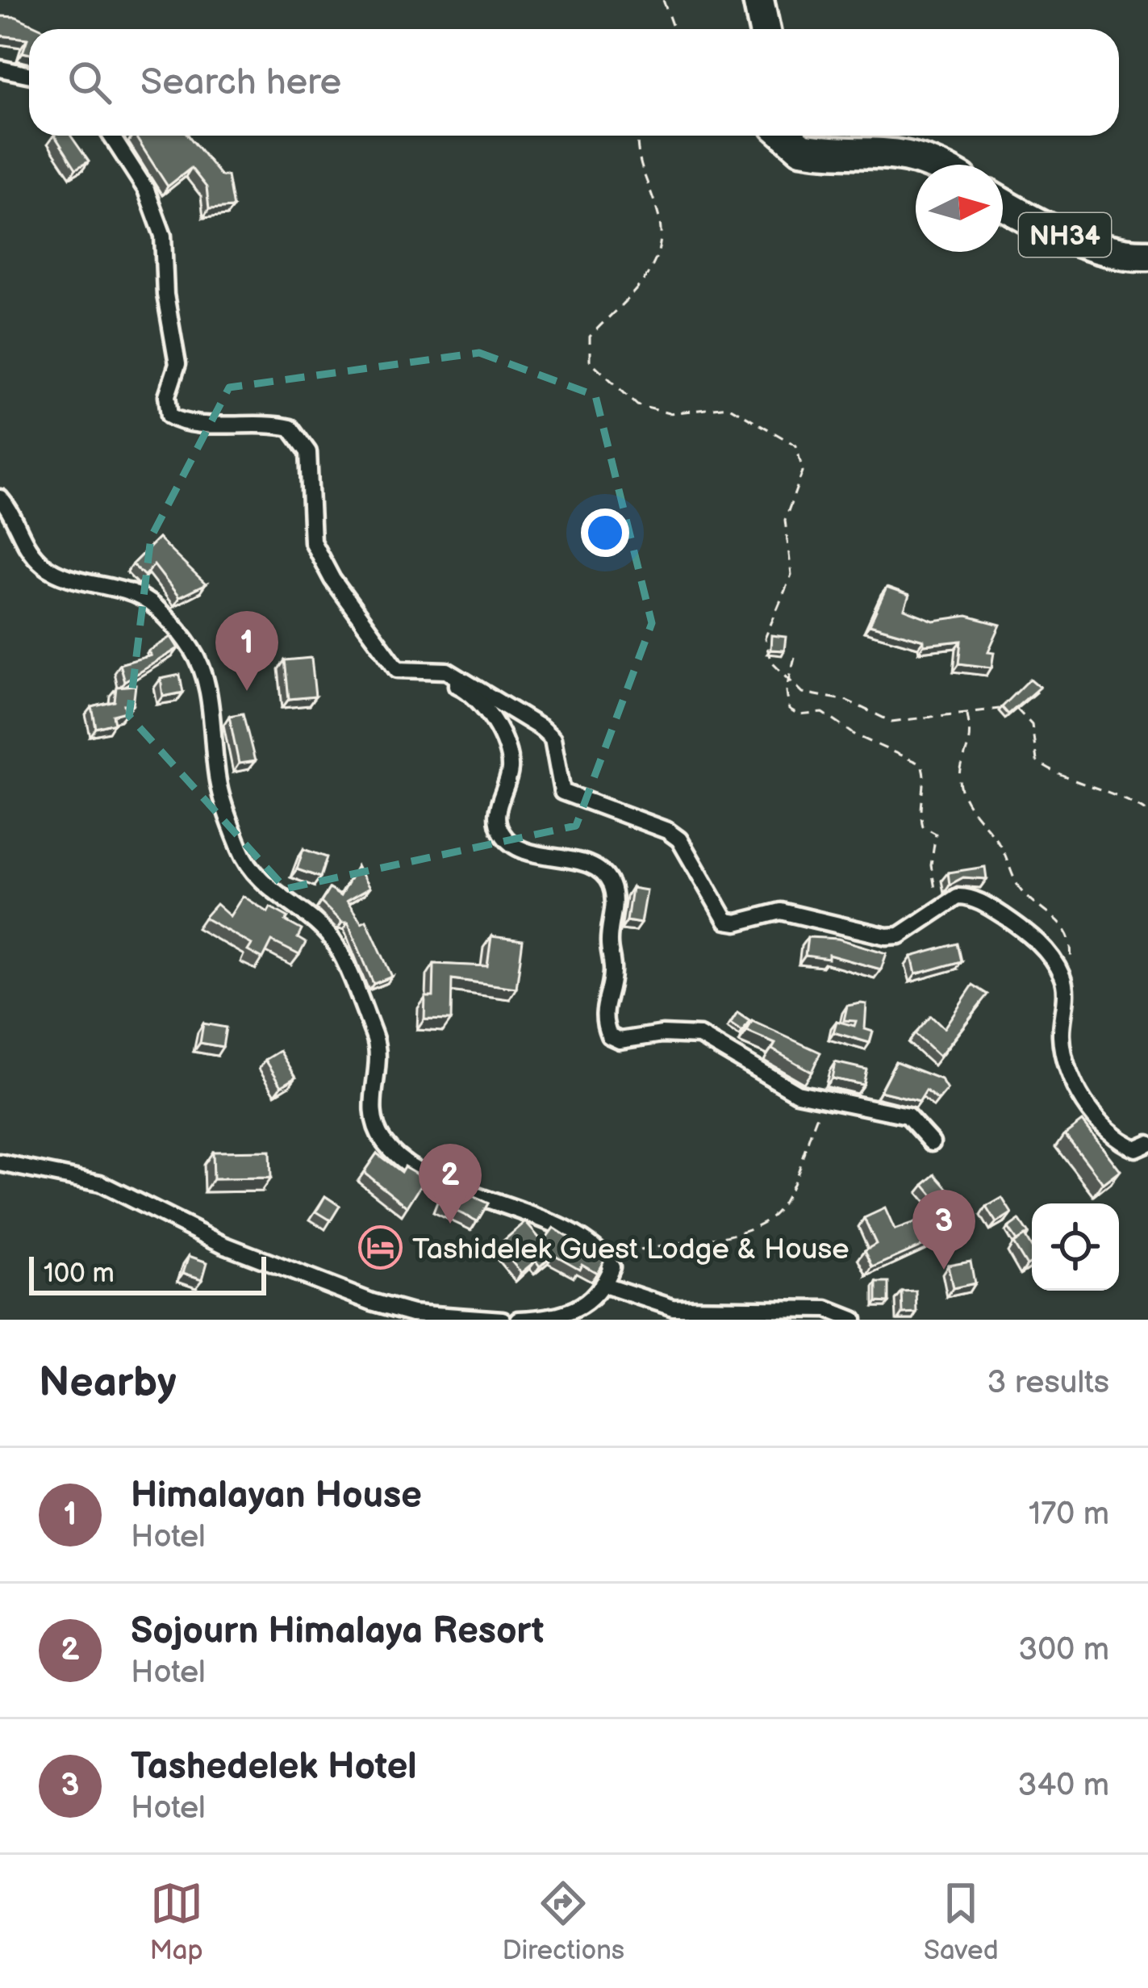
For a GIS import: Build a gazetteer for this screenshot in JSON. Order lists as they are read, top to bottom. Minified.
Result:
{"streets":{"highway":["NH34"]},"places":{"hotel":["Tashidelek Guest Lodge & House"]},"scale_bar":"100 m","north":"right","page":{"search":"Search here","pins":["1","2","3"],"scale":"100 m","heading":["Nearby","3 results"],"list":[{"mark":"1","name":"Himalayan House","note":"Hotel","value":"170 m"},{"mark":"2","name":"Sojourn Himalaya Resort","note":"Hotel","value":"300 m"},{"mark":"3","name":"Tashedelek Hotel","note":"Hotel","value":"340 m"}],"nav":["Map","Directions","Saved"]}}
